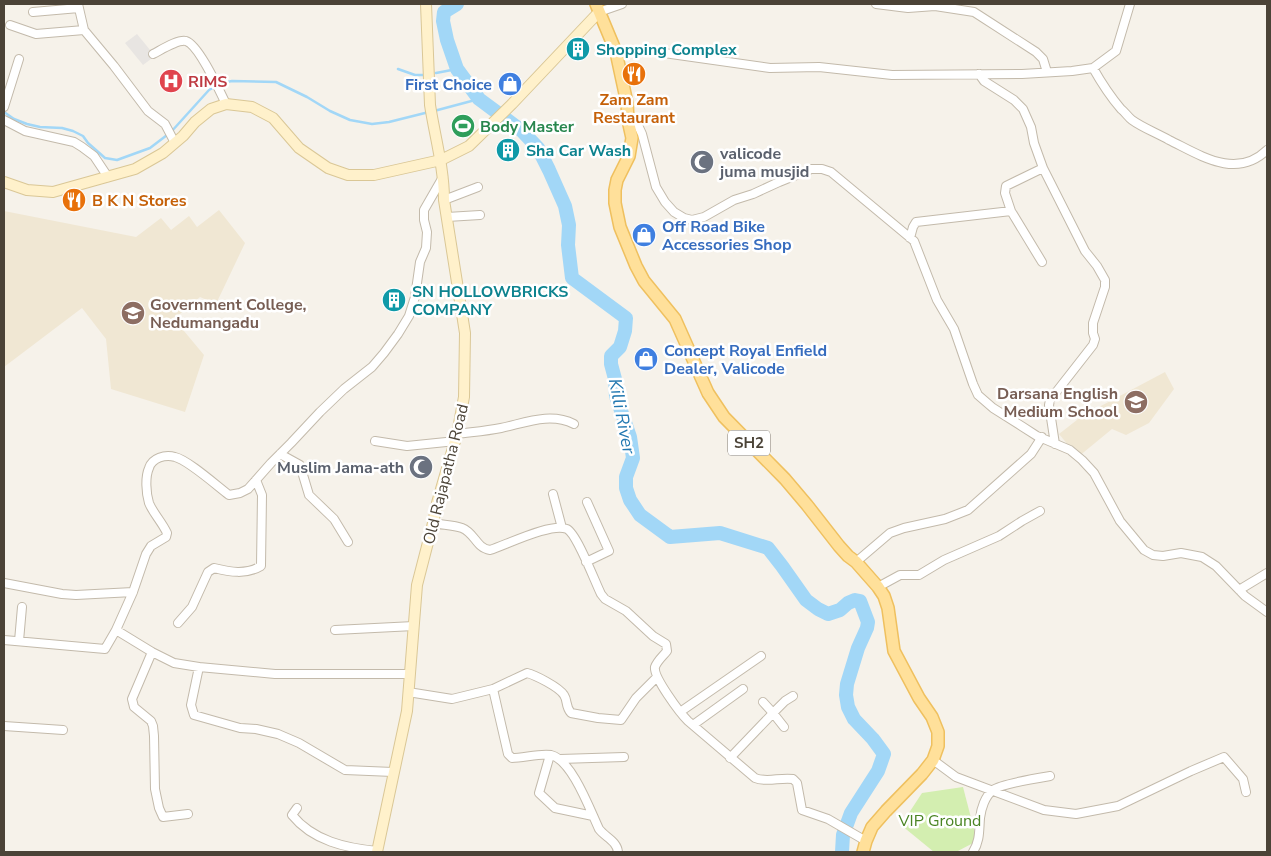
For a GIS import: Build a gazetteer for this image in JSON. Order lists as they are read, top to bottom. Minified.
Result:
{"streets":{"main road":["SH2","Old Rajapatha Road"]},"water":["Killi River"],"parks":["VIP Ground"],"places":{"building":["Shopping Complex","Sha Car Wash","SN HOLLOWBRICKS COMPANY"],"restaurant":["Zam Zam Restaurant","B K N Stores"],"hospital":["RIMS"],"shop":["First Choice","Off Road Bike Accessories Shop","Concept Royal Enfield Dealer, Valicode"],"sports":["Body Master"],"mosque":["valicode juma musjid","Muslim Jama-ath"],"school or university":["Government College, Nedumangadu","Darsana English Medium School"]}}
